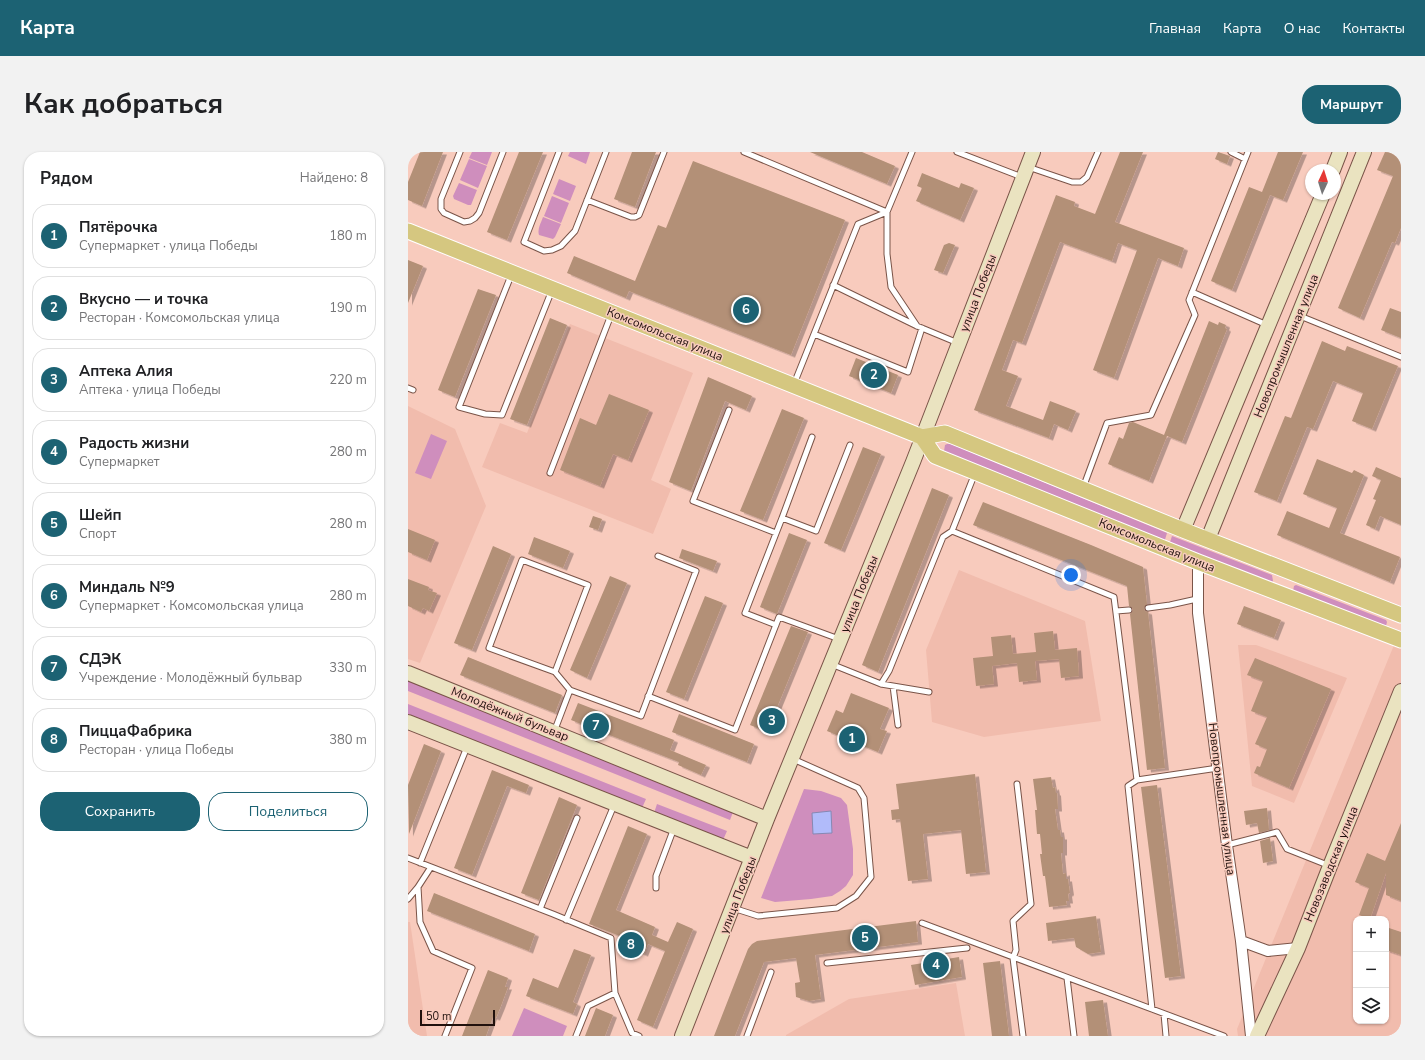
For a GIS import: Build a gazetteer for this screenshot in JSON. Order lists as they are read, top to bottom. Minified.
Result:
{"streets":{"main road":["улица Победы","Комсомольская улица","Новопромышленная улица","Молодёжный бульвар","Новозаводская улица"]},"crossings":[["улица Победы","Комсомольская улица"],["улица Победы","Молодёжный бульвар"],["Комсомольская улица","Новопромышленная улица"]],"scale_bar":"50 m","north":"top","page":{"header":"Карта","nav":["Главная","Карта","О нас","Контакты"],"title":"Как добраться","buttons":["Маршрут",["Сохранить","Поделиться"]],"heading":["Рядом","Найдено: 8"],"list":[{"mark":"1","name":"Пятёрочка","note":"Супермаркет · улица Победы","value":"180 m"},{"mark":"2","name":"Вкусно — и точка","note":"Ресторан · Комсомольская улица","value":"190 m"},{"mark":"3","name":"Аптека Алия","note":"Аптека · улица Победы","value":"220 m"},{"mark":"4","name":"Радость жизни","note":"Супермаркет","value":"280 m"},{"mark":"5","name":"Шейп","note":"Спорт","value":"280 m"},{"mark":"6","name":"Миндаль №9","note":"Супермаркет · Комсомольская улица","value":"280 m"},{"mark":"7","name":"СДЭК","note":"Учреждение · Молодёжный бульвар","value":"330 m"},{"mark":"8","name":"ПиццаФабрика","note":"Ресторан · улица Победы","value":"380 m"}],"pins":["6","2","3","7","1","5","8","4"],"map_buttons":["+","−"],"scale":"50 m"}}
